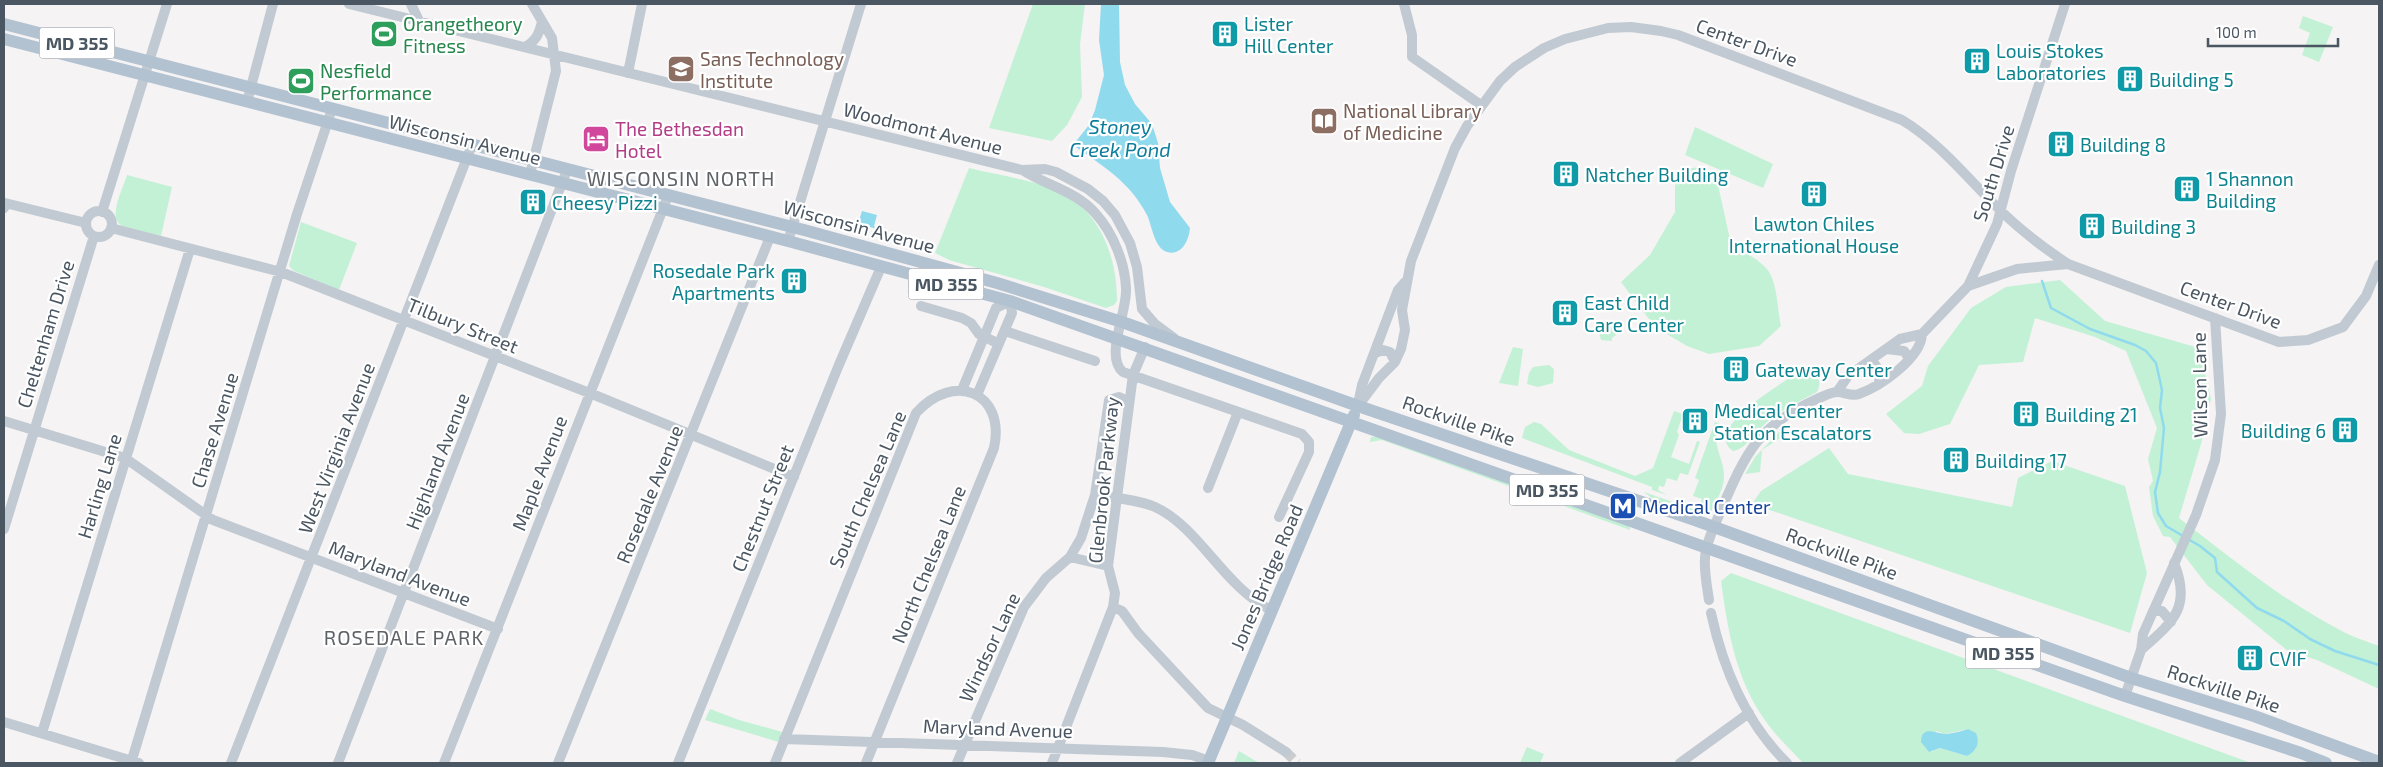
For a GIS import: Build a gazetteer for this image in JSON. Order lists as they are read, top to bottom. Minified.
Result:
{"streets":{"main road":["MD 355","Wisconsin Avenue","Rockville Pike","Jones Bridge Road"],"street":["Center Drive","Woodmont Avenue","South Drive","Tilbury Street","Cheltenham Drive","Wilson Lane","Chase Avenue","West Virginia Avenue","Highland Avenue","Maple Avenue","Glenbrook Parkway","Harling Lane","South Chelsea Lane","Rosedale Avenue","Chestnut Street","North Chelsea Lane","Maryland Avenue","Windsor Lane"]},"crossings":[["Center Drive","South Drive"],["Center Drive","Wilson Lane"],["Center Drive","Rockville Pike"],["Center Drive","Jones Bridge Road"],["Woodmont Avenue","Wisconsin Avenue"],["Woodmont Avenue","Rockville Pike"],["Woodmont Avenue","Glenbrook Parkway"],["Wisconsin Avenue","Rockville Pike"],["Wisconsin Avenue","Chase Avenue"],["Wisconsin Avenue","West Virginia Avenue"],["Wisconsin Avenue","Highland Avenue"],["Wisconsin Avenue","Maple Avenue"],["Wisconsin Avenue","Rosedale Avenue"],["Wisconsin Avenue","Chestnut Street"],["South Drive","Rockville Pike"],["Tilbury Street","Cheltenham Drive"],["Tilbury Street","Chase Avenue"],["Tilbury Street","West Virginia Avenue"],["Tilbury Street","Highland Avenue"],["Tilbury Street","Maple Avenue"],["Tilbury Street","Harling Lane"],["Tilbury Street","Rosedale Avenue"],["Tilbury Street","Chestnut Street"],["Cheltenham Drive","Maryland Avenue"],["Wilson Lane","Rockville Pike"],["Rockville Pike","Glenbrook Parkway"],["Rockville Pike","Jones Bridge Road"],["Chase Avenue","Maryland Avenue"],["West Virginia Avenue","Maryland Avenue"],["Highland Avenue","Maryland Avenue"],["Maple Avenue","Maryland Avenue"],["Glenbrook Parkway","Windsor Lane"],["Harling Lane","Maryland Avenue"],["South Chelsea Lane","Maryland Avenue"],["North Chelsea Lane","Maryland Avenue"],["Maryland Avenue","Jones Bridge Road"],["Maryland Avenue","Windsor Lane"]],"districts":["WISCONSIN NORTH","ROSEDALE PARK"],"water":["Stoney Creek Pond"],"places":{"sports":["Orangetheory Fitness","Nesfield Performance"],"building":["Lister Hill Center","Louis Stokes Laboratories","Building 5","Building 8","Natcher Building","1 Shannon Building","Lawton Chiles International House","Cheesy Pizzi","Building 3","Rosedale Park Apartments","East Child Care Center","Gateway Center","Building 21","Medical Center Station Escalators","Building 6","Building 17","CVIF"],"school or university":["Sans Technology Institute"],"library":["National Library of Medicine"],"hotel":["The Bethesdan Hotel"],"metro station":["Medical Center"]},"scale_bar":"100 m"}
